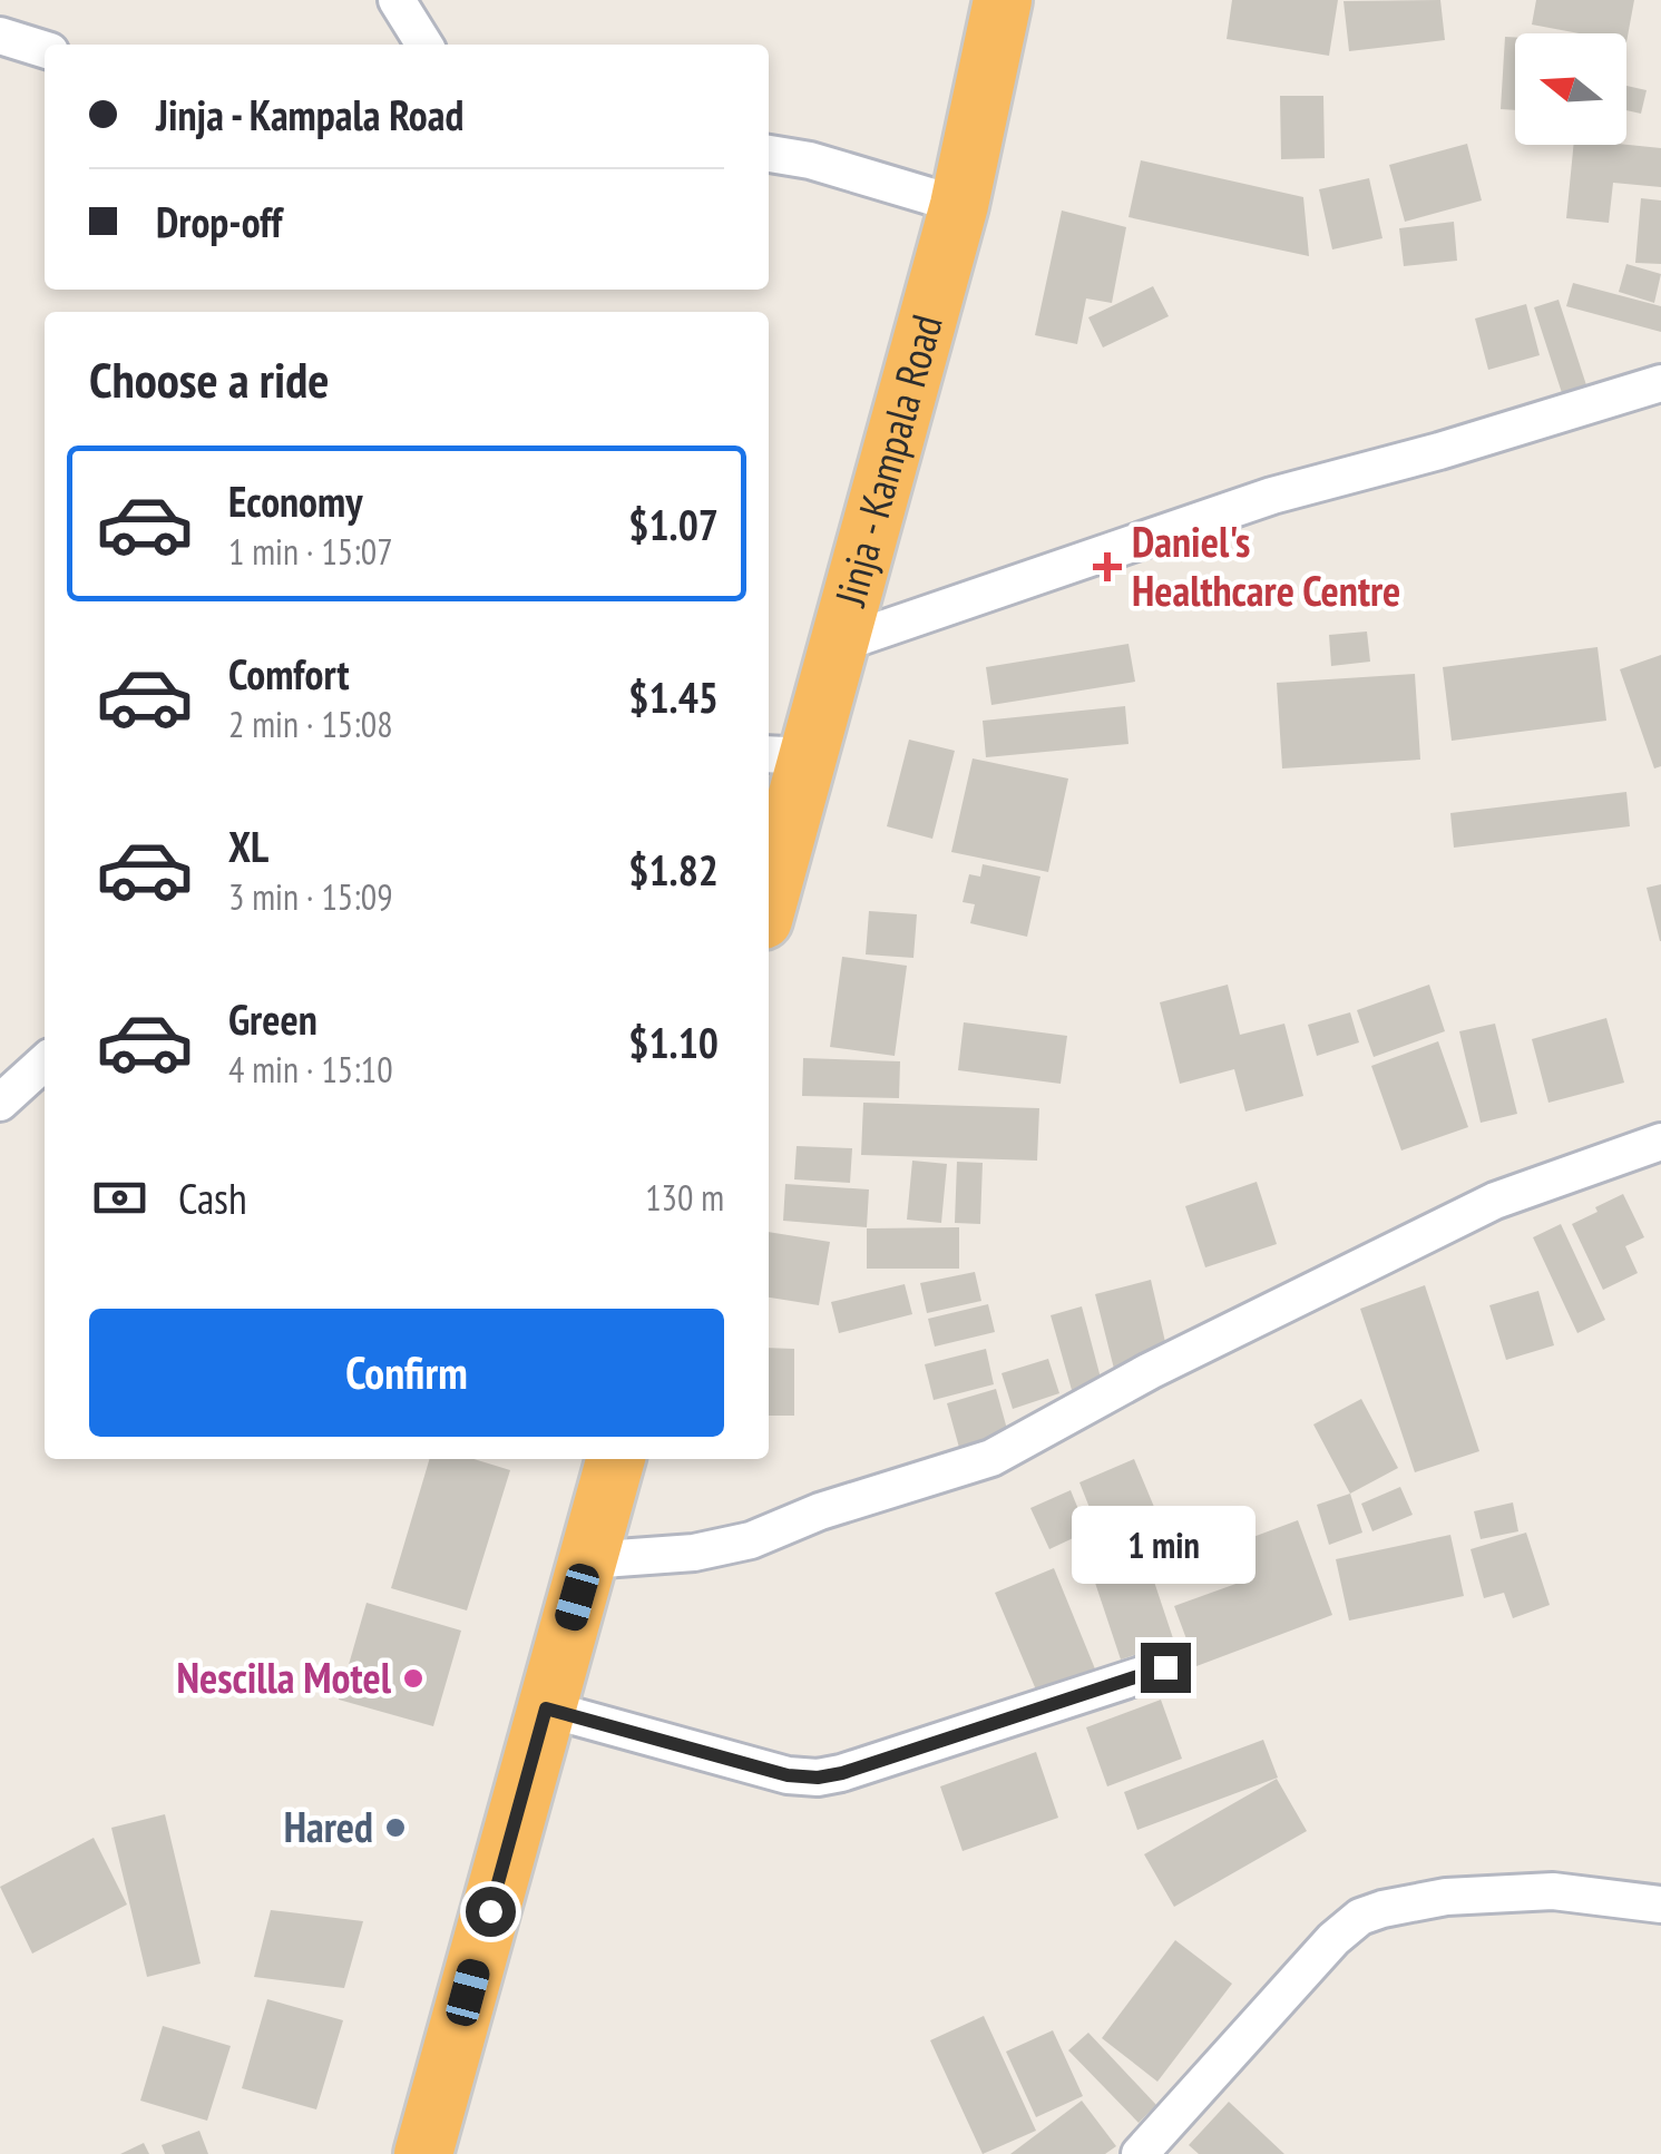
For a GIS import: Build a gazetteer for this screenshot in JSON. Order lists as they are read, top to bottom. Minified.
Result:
{"streets":{"highway":["Jinja - Kampala Road"]},"places":{"health":["Daniel's Healthcare Centre"],"other":["Nescilla Motel","Hared"]},"north":"left","page":{"banner":["Jinja - Kampala Road","Drop-off"],"heading":"Choose a ride","list":[{"name":"Economy","note":"1 min · 15:07","value":"$1.07"},{"name":"Comfort","note":"2 min · 15:08","value":"$1.45"},{"name":"XL","note":"3 min · 15:09","value":"$1.82"},{"name":"Green","note":"4 min · 15:10","value":"$1.10"}],"pay":["Cash","130 m"],"buttons":"Confirm","bubble":"1 min"}}
